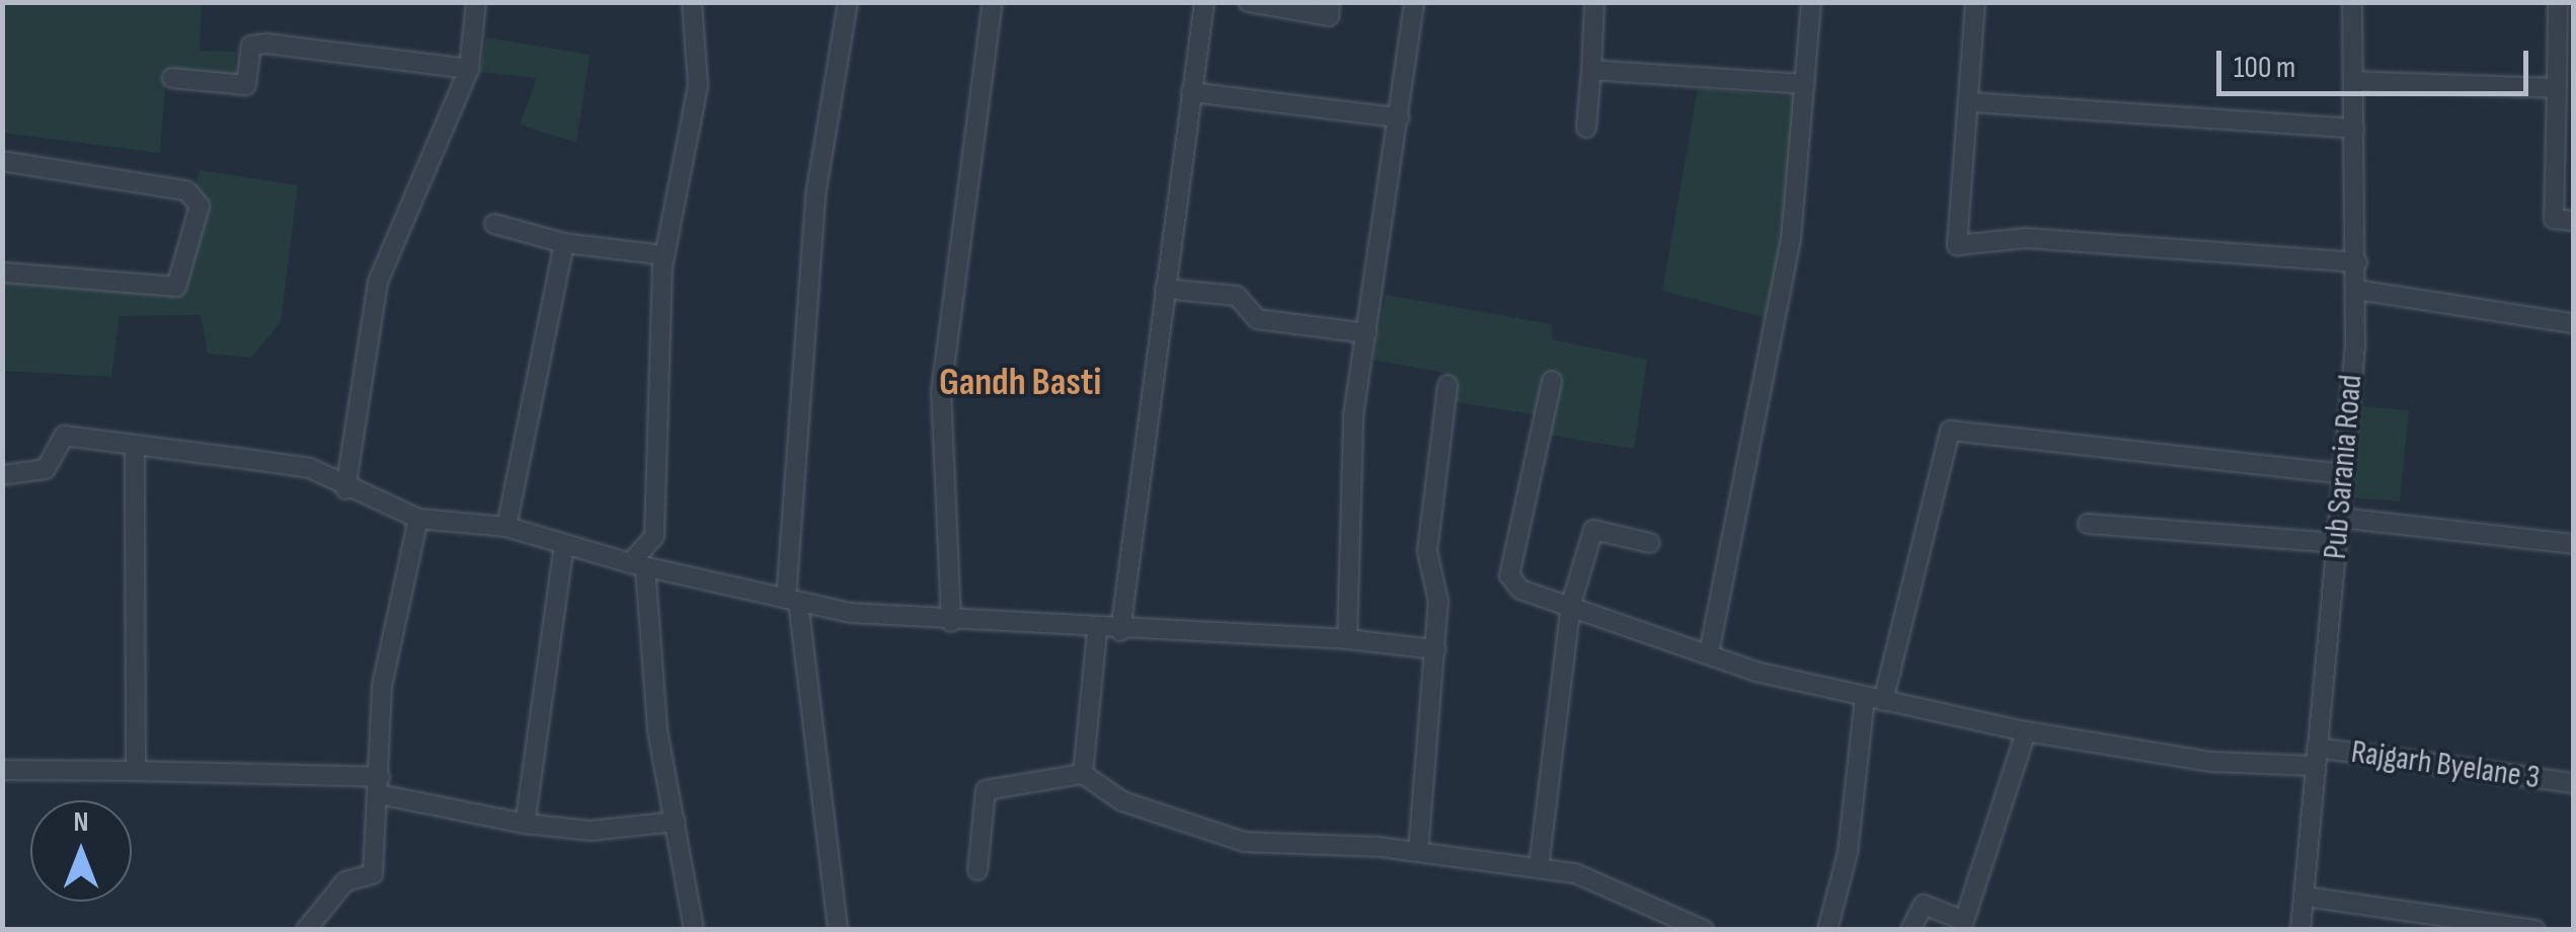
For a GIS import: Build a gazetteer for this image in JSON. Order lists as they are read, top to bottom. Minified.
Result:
{"streets":{"street":["Pub Sarania Road","Rajgarh Byelane 3"]},"crossings":[["Pub Sarania Road","Rajgarh Byelane 3"]],"districts":["Gandh Basti"],"scale_bar":"100 m","north":"top"}
